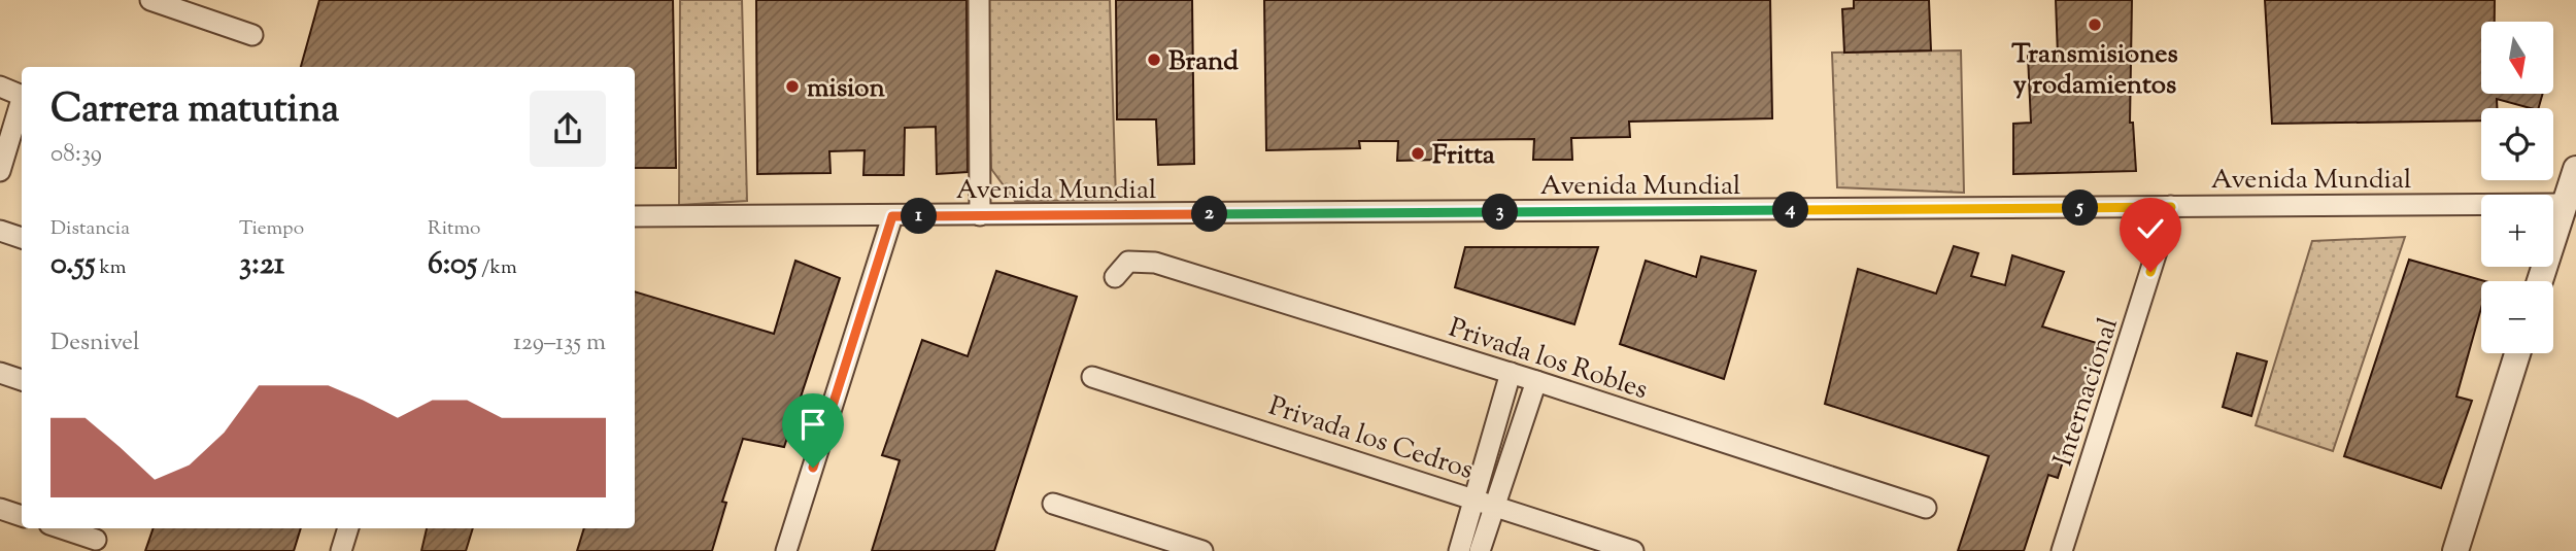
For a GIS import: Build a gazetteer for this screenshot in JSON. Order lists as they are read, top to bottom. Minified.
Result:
{"streets":{"street":["Avenida Mundial","Privada los Robles","Internacional","Privada los Cedros"]},"crossings":[["Avenida Mundial","Internacional"]],"places":["Transmisiones y rodamientos","Brand","mision","Fritta"],"north":"bottom","page":{"map_buttons":["+","−"],"heading":["Carrera matutina","08:39"],"pins":["5","4","3","2","1"],"stats":[["Distancia","0.55 km"],["Tiempo","3:21"],["Ritmo","6:05 /km"]],"chart":["Desnivel","129–135 m"]}}
